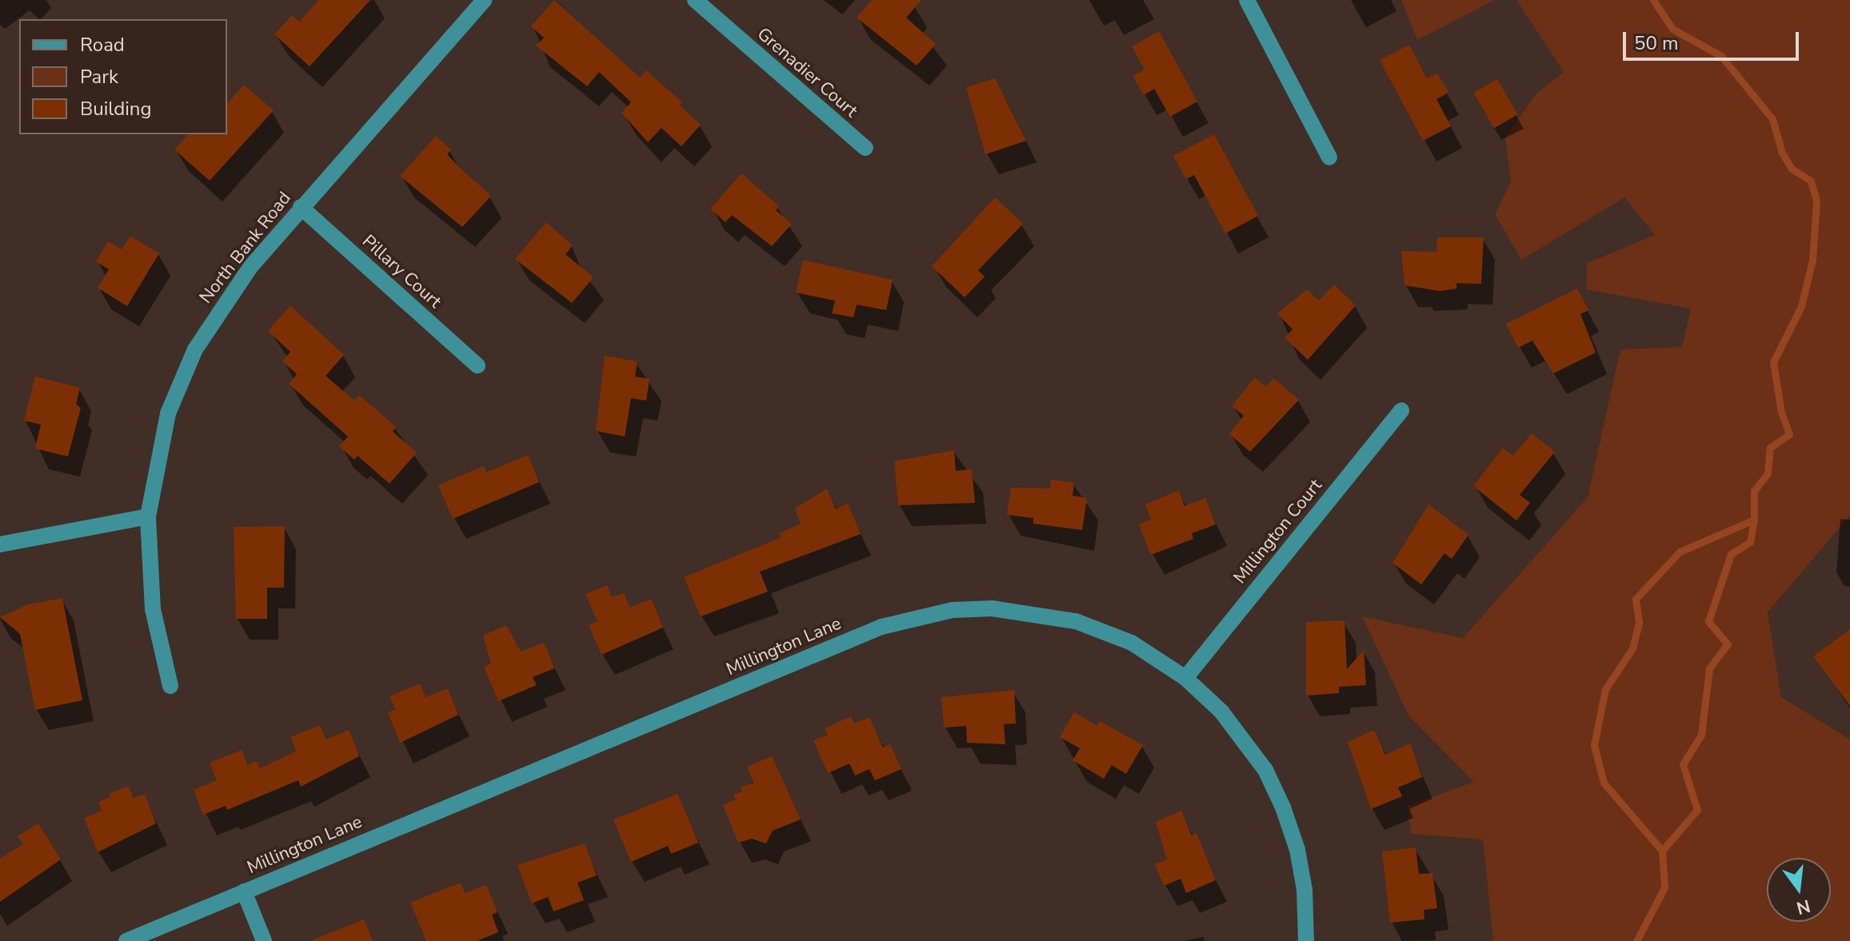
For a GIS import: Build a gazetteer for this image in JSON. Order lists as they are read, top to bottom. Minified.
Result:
{"streets":{"street":["Grenadier Court","North Bank Road","Pillary Court","Millington Court","Millington Lane"]},"crossings":[["North Bank Road","Pillary Court"],["Millington Court","Millington Lane"]],"legend":["Road","Park","Building"],"scale_bar":"50 m","north":"bottom"}
